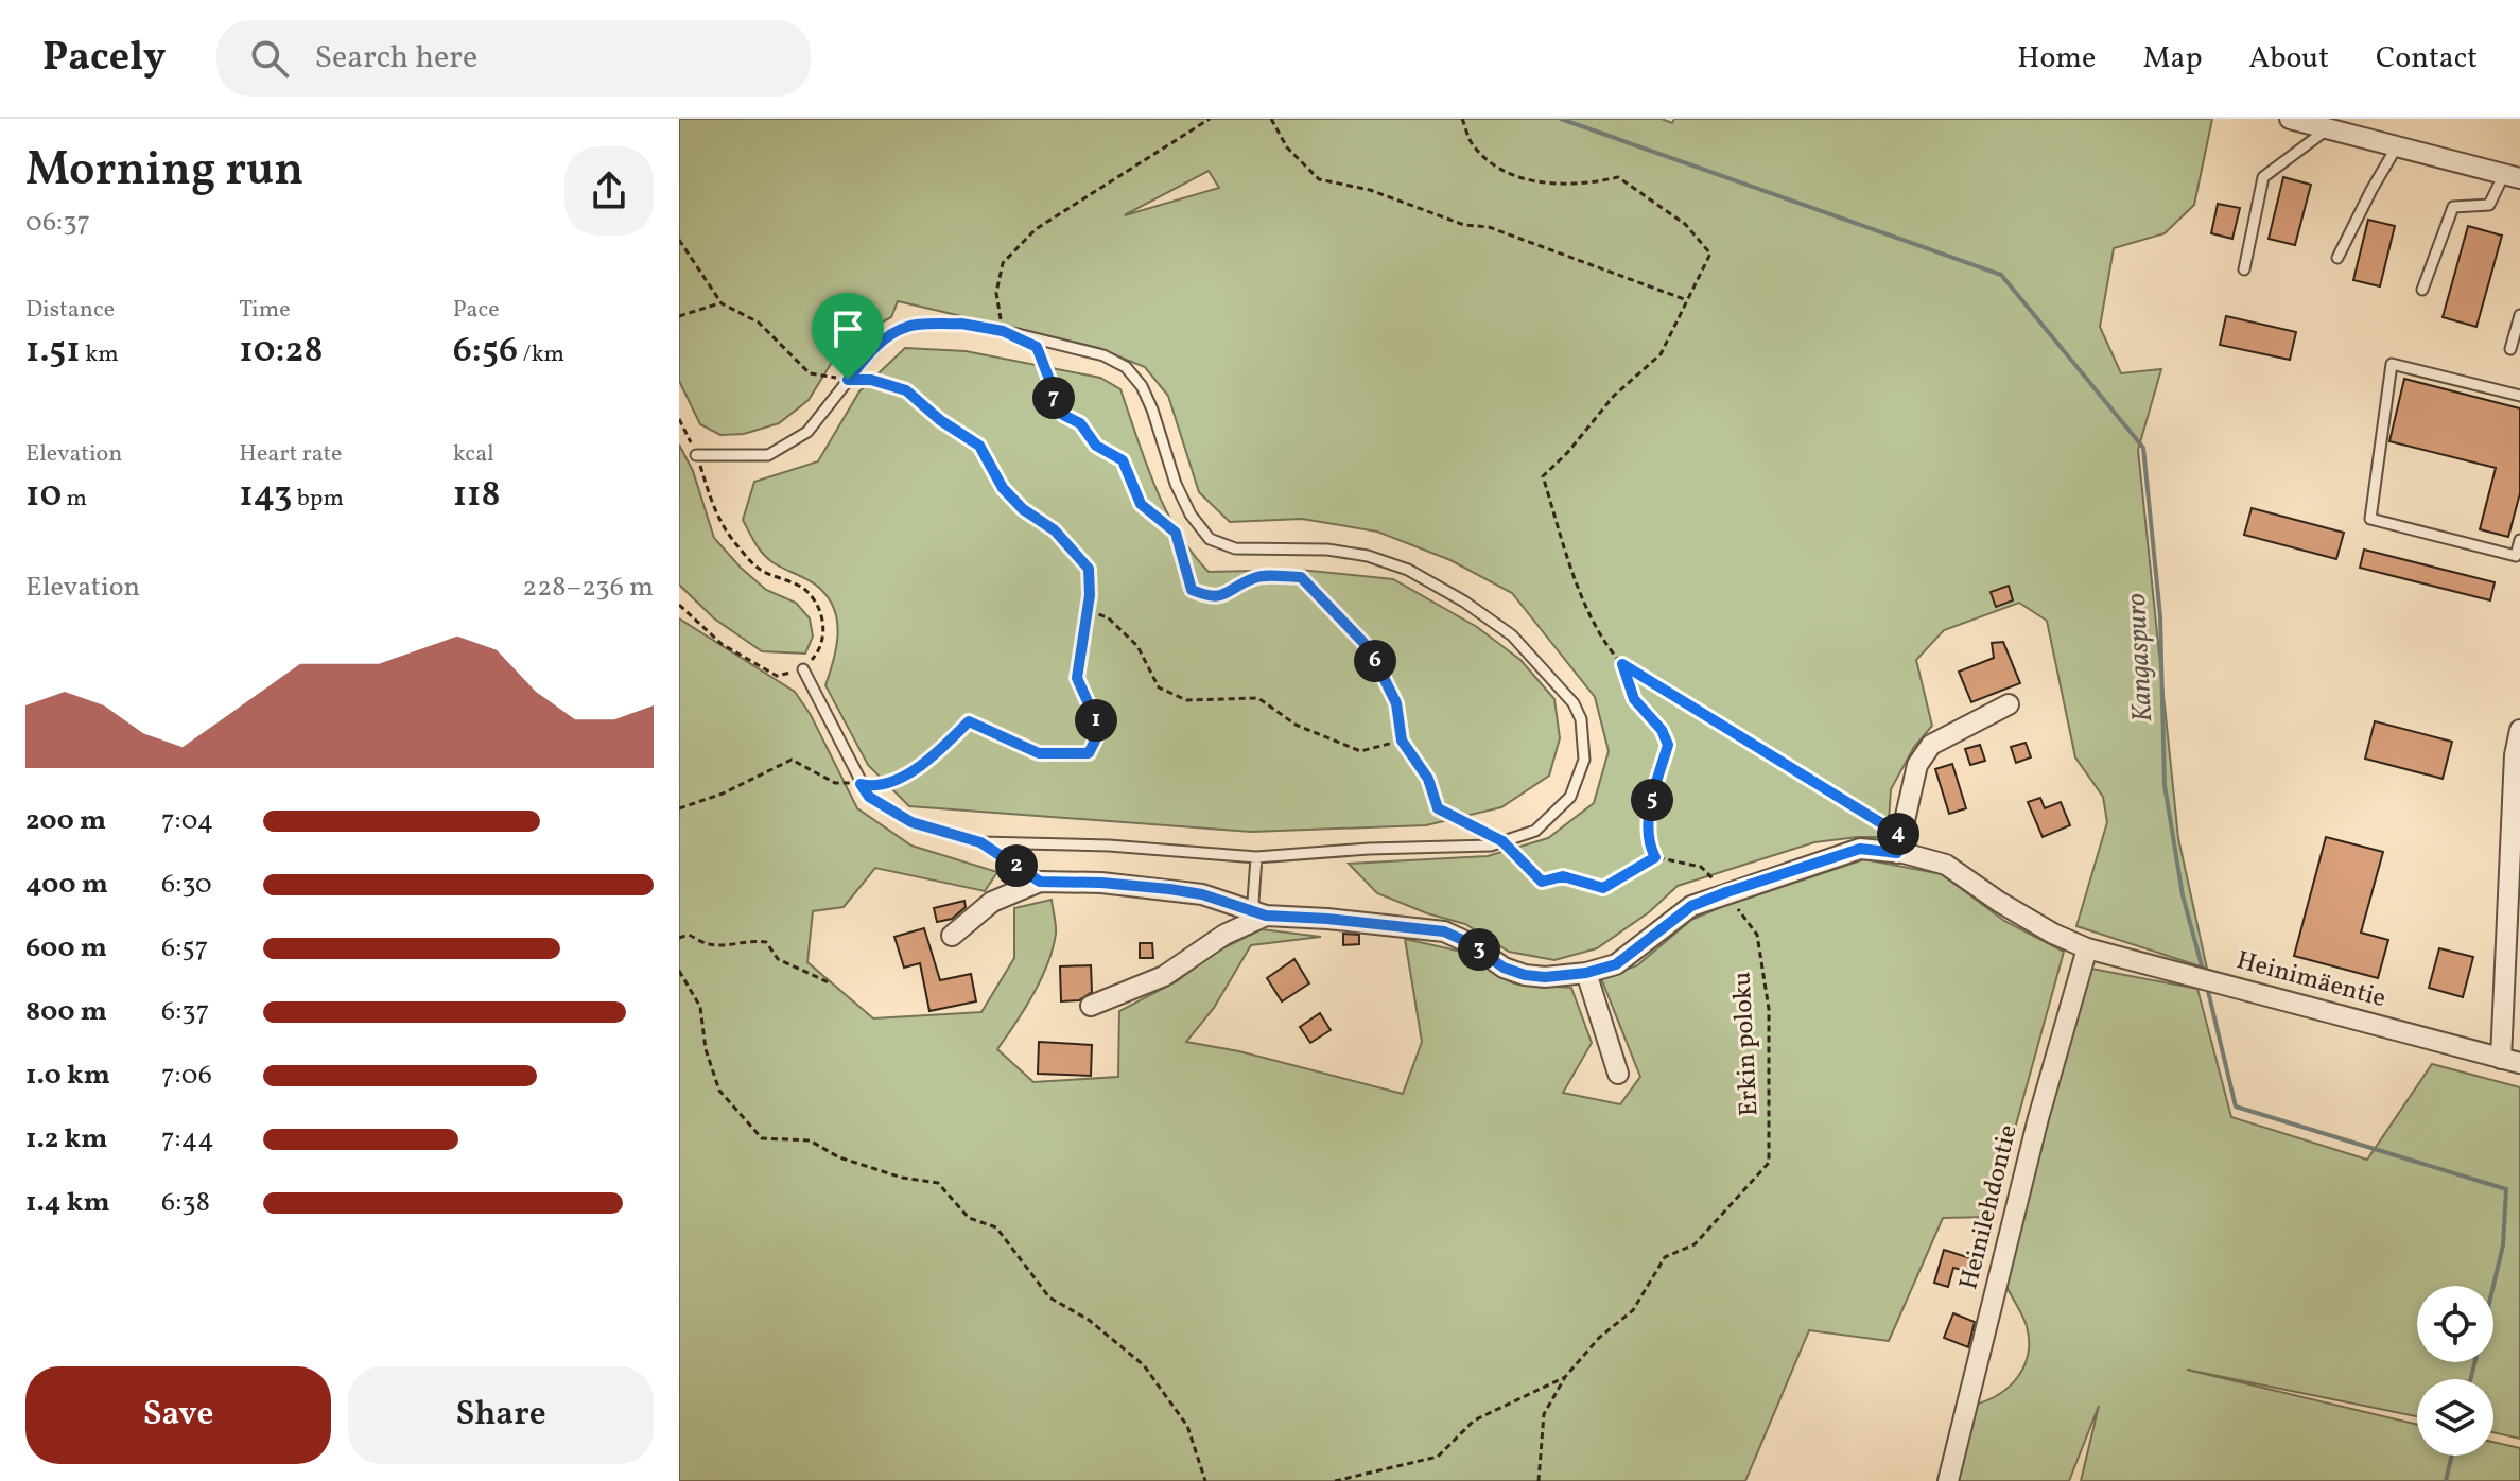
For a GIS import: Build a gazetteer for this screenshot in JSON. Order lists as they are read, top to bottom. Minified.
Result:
{"streets":{"street":["Heinimäentie","Heinilehdontie"],"path":["Erkin poloku"]},"crossings":[["Heinimäentie","Erkin poloku"],["Heinimäentie","Heinilehdontie"]],"water":["Kangaspuro"],"page":{"header":"Pacely","search":"Search here","nav":["Home","Map","About","Contact"],"heading":["Morning run","06:37"],"stats":[["Distance","1.51 km"],["Time","10:28"],["Pace","6:56 /km"],["Elevation","10 m"],["Heart rate","143 bpm"],["kcal","118"]],"pins":["7","6","1","5","4","2","3"],"chart":["Elevation","228–236 m"],"list":[{"name":"200 m","note":"7:04"},{"name":"400 m","note":"6:30"},{"name":"600 m","note":"6:57"},{"name":"800 m","note":"6:37"},{"name":"1.0 km","note":"7:06"},{"name":"1.2 km","note":"7:44"},{"name":"1.4 km","note":"6:38"}],"buttons":["Save","Share"]}}
